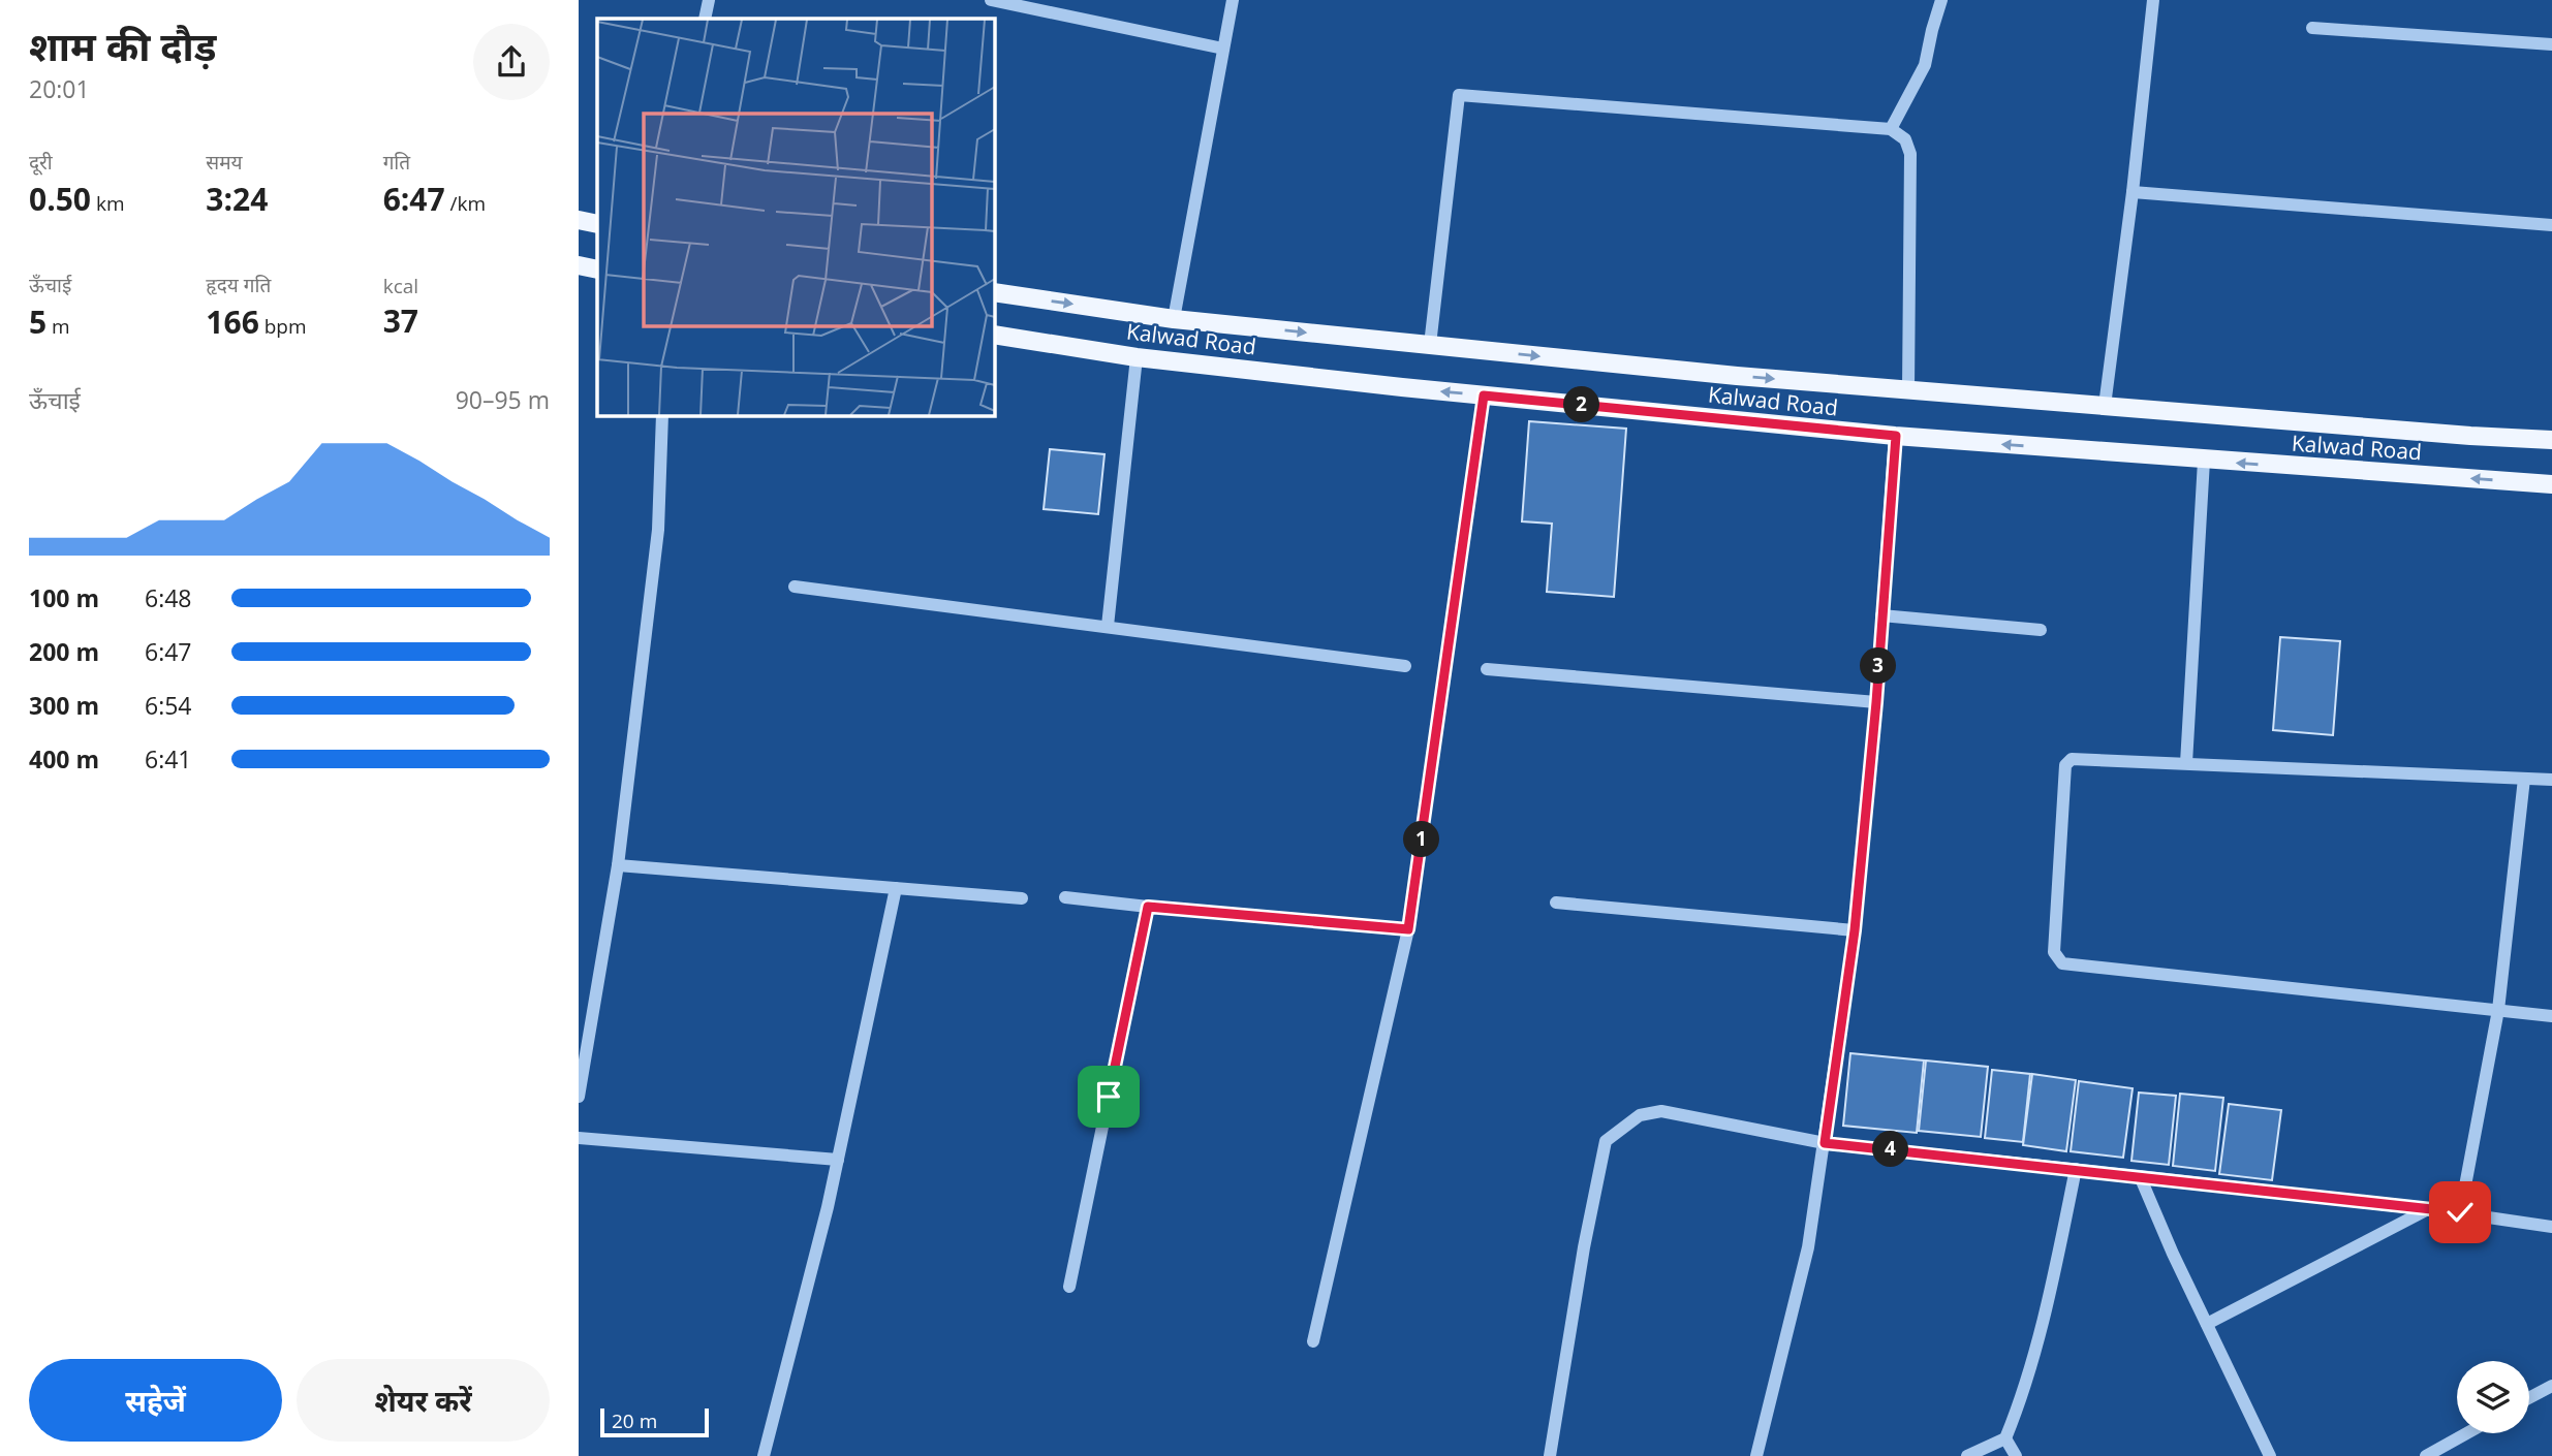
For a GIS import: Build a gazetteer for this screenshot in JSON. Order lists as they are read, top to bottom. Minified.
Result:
{"streets":{"main road":["Kalwad Road"]},"scale_bar":"20 m","page":{"heading":["शाम की दौड़","20:01"],"stats":[["दूरी","0.50 km"],["समय","3:24"],["गति","6:47 /km"],["ऊँचाई","5 m"],["हृदय गति","166 bpm"],["kcal","37"]],"chart":["ऊँचाई","90–95 m"],"pins":["2","3","1","4"],"list":[{"name":"100 m","note":"6:48"},{"name":"200 m","note":"6:47"},{"name":"300 m","note":"6:54"},{"name":"400 m","note":"6:41"}],"buttons":["सहेजें","शेयर करें"],"scale":"20 m"}}
